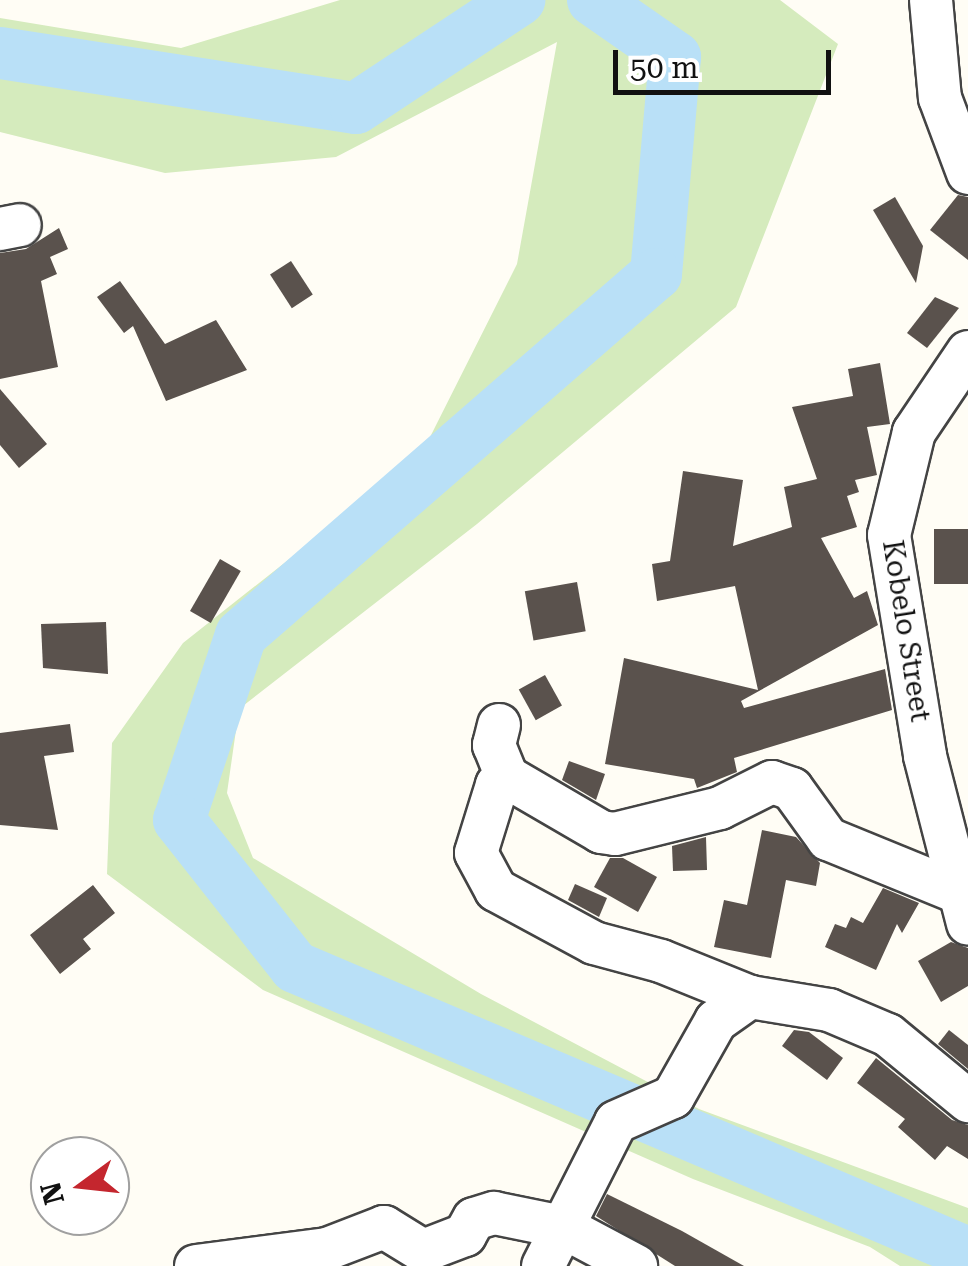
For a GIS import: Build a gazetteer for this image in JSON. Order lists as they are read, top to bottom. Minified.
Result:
{"streets":{"street":["Kobelo Street"]},"scale_bar":"50 m","north":"left"}
